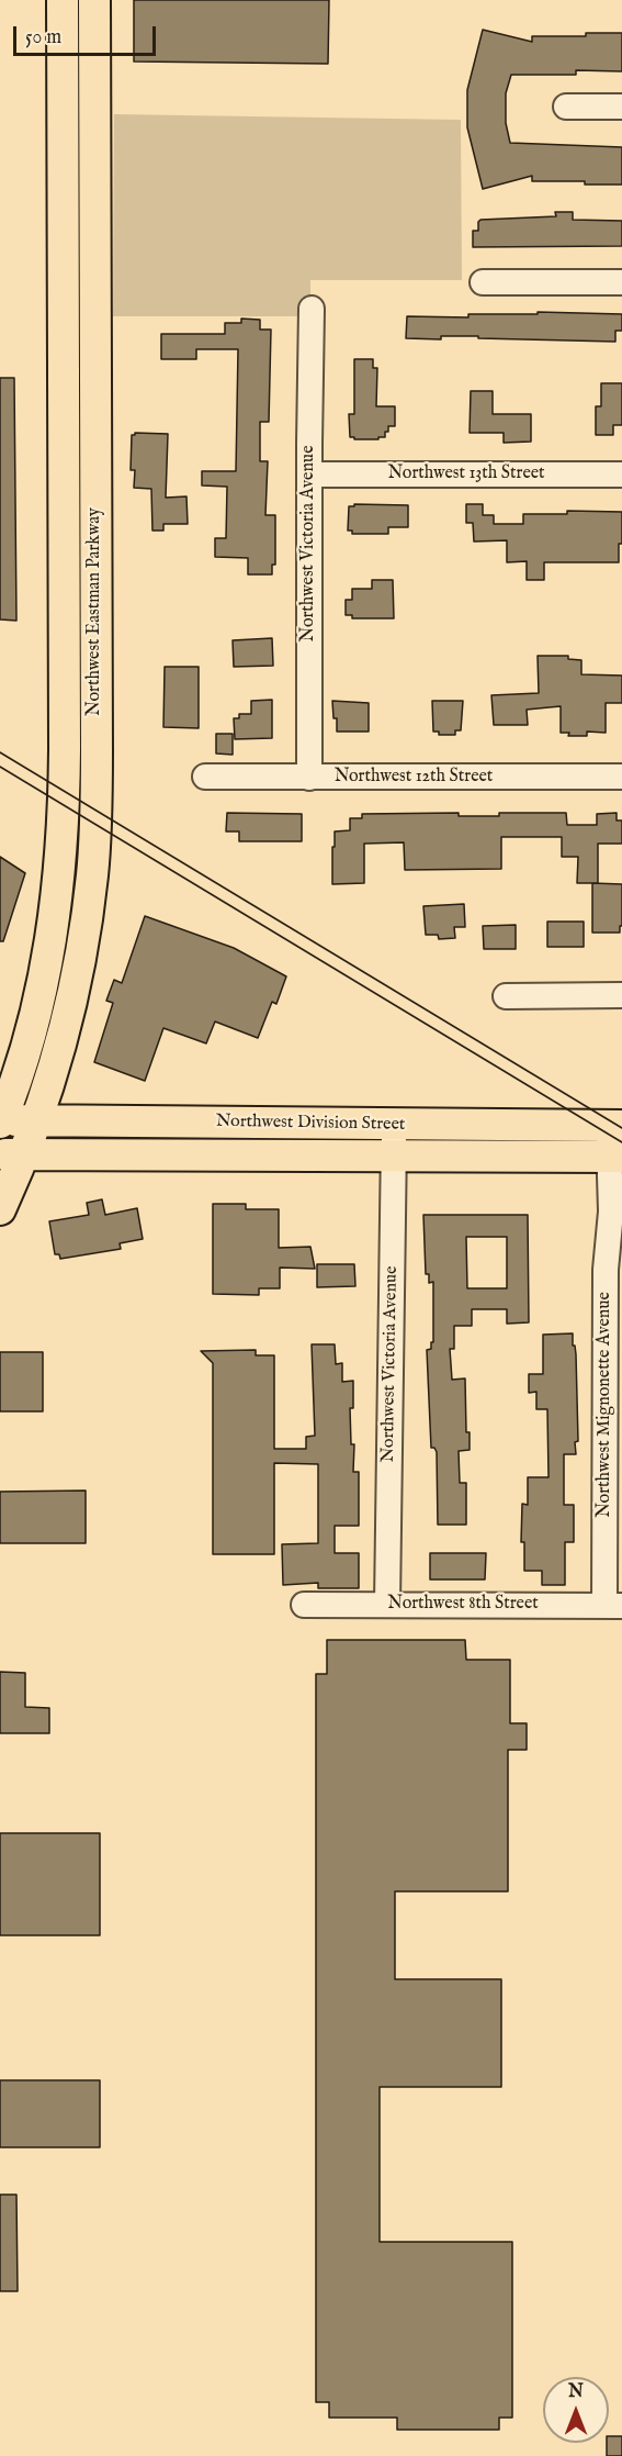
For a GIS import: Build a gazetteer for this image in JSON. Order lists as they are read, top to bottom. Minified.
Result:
{"streets":{"main road":["Northwest Eastman Parkway","Northwest Division Street"],"street":["Northwest 13th Street","Northwest Victoria Avenue","Northwest 12th Street","Northwest Mignonette Avenue","Northwest 8th Street"]},"crossings":[["Northwest 13th Street","Northwest Victoria Avenue"],["Northwest Victoria Avenue","Northwest 12th Street"],["Northwest Victoria Avenue","Northwest Division Street"],["Northwest Victoria Avenue","Northwest 8th Street"],["Northwest Eastman Parkway","Northwest Division Street"],["Northwest Division Street","Northwest Mignonette Avenue"],["Northwest Mignonette Avenue","Northwest 8th Street"]],"scale_bar":"50 m","north":"top"}
